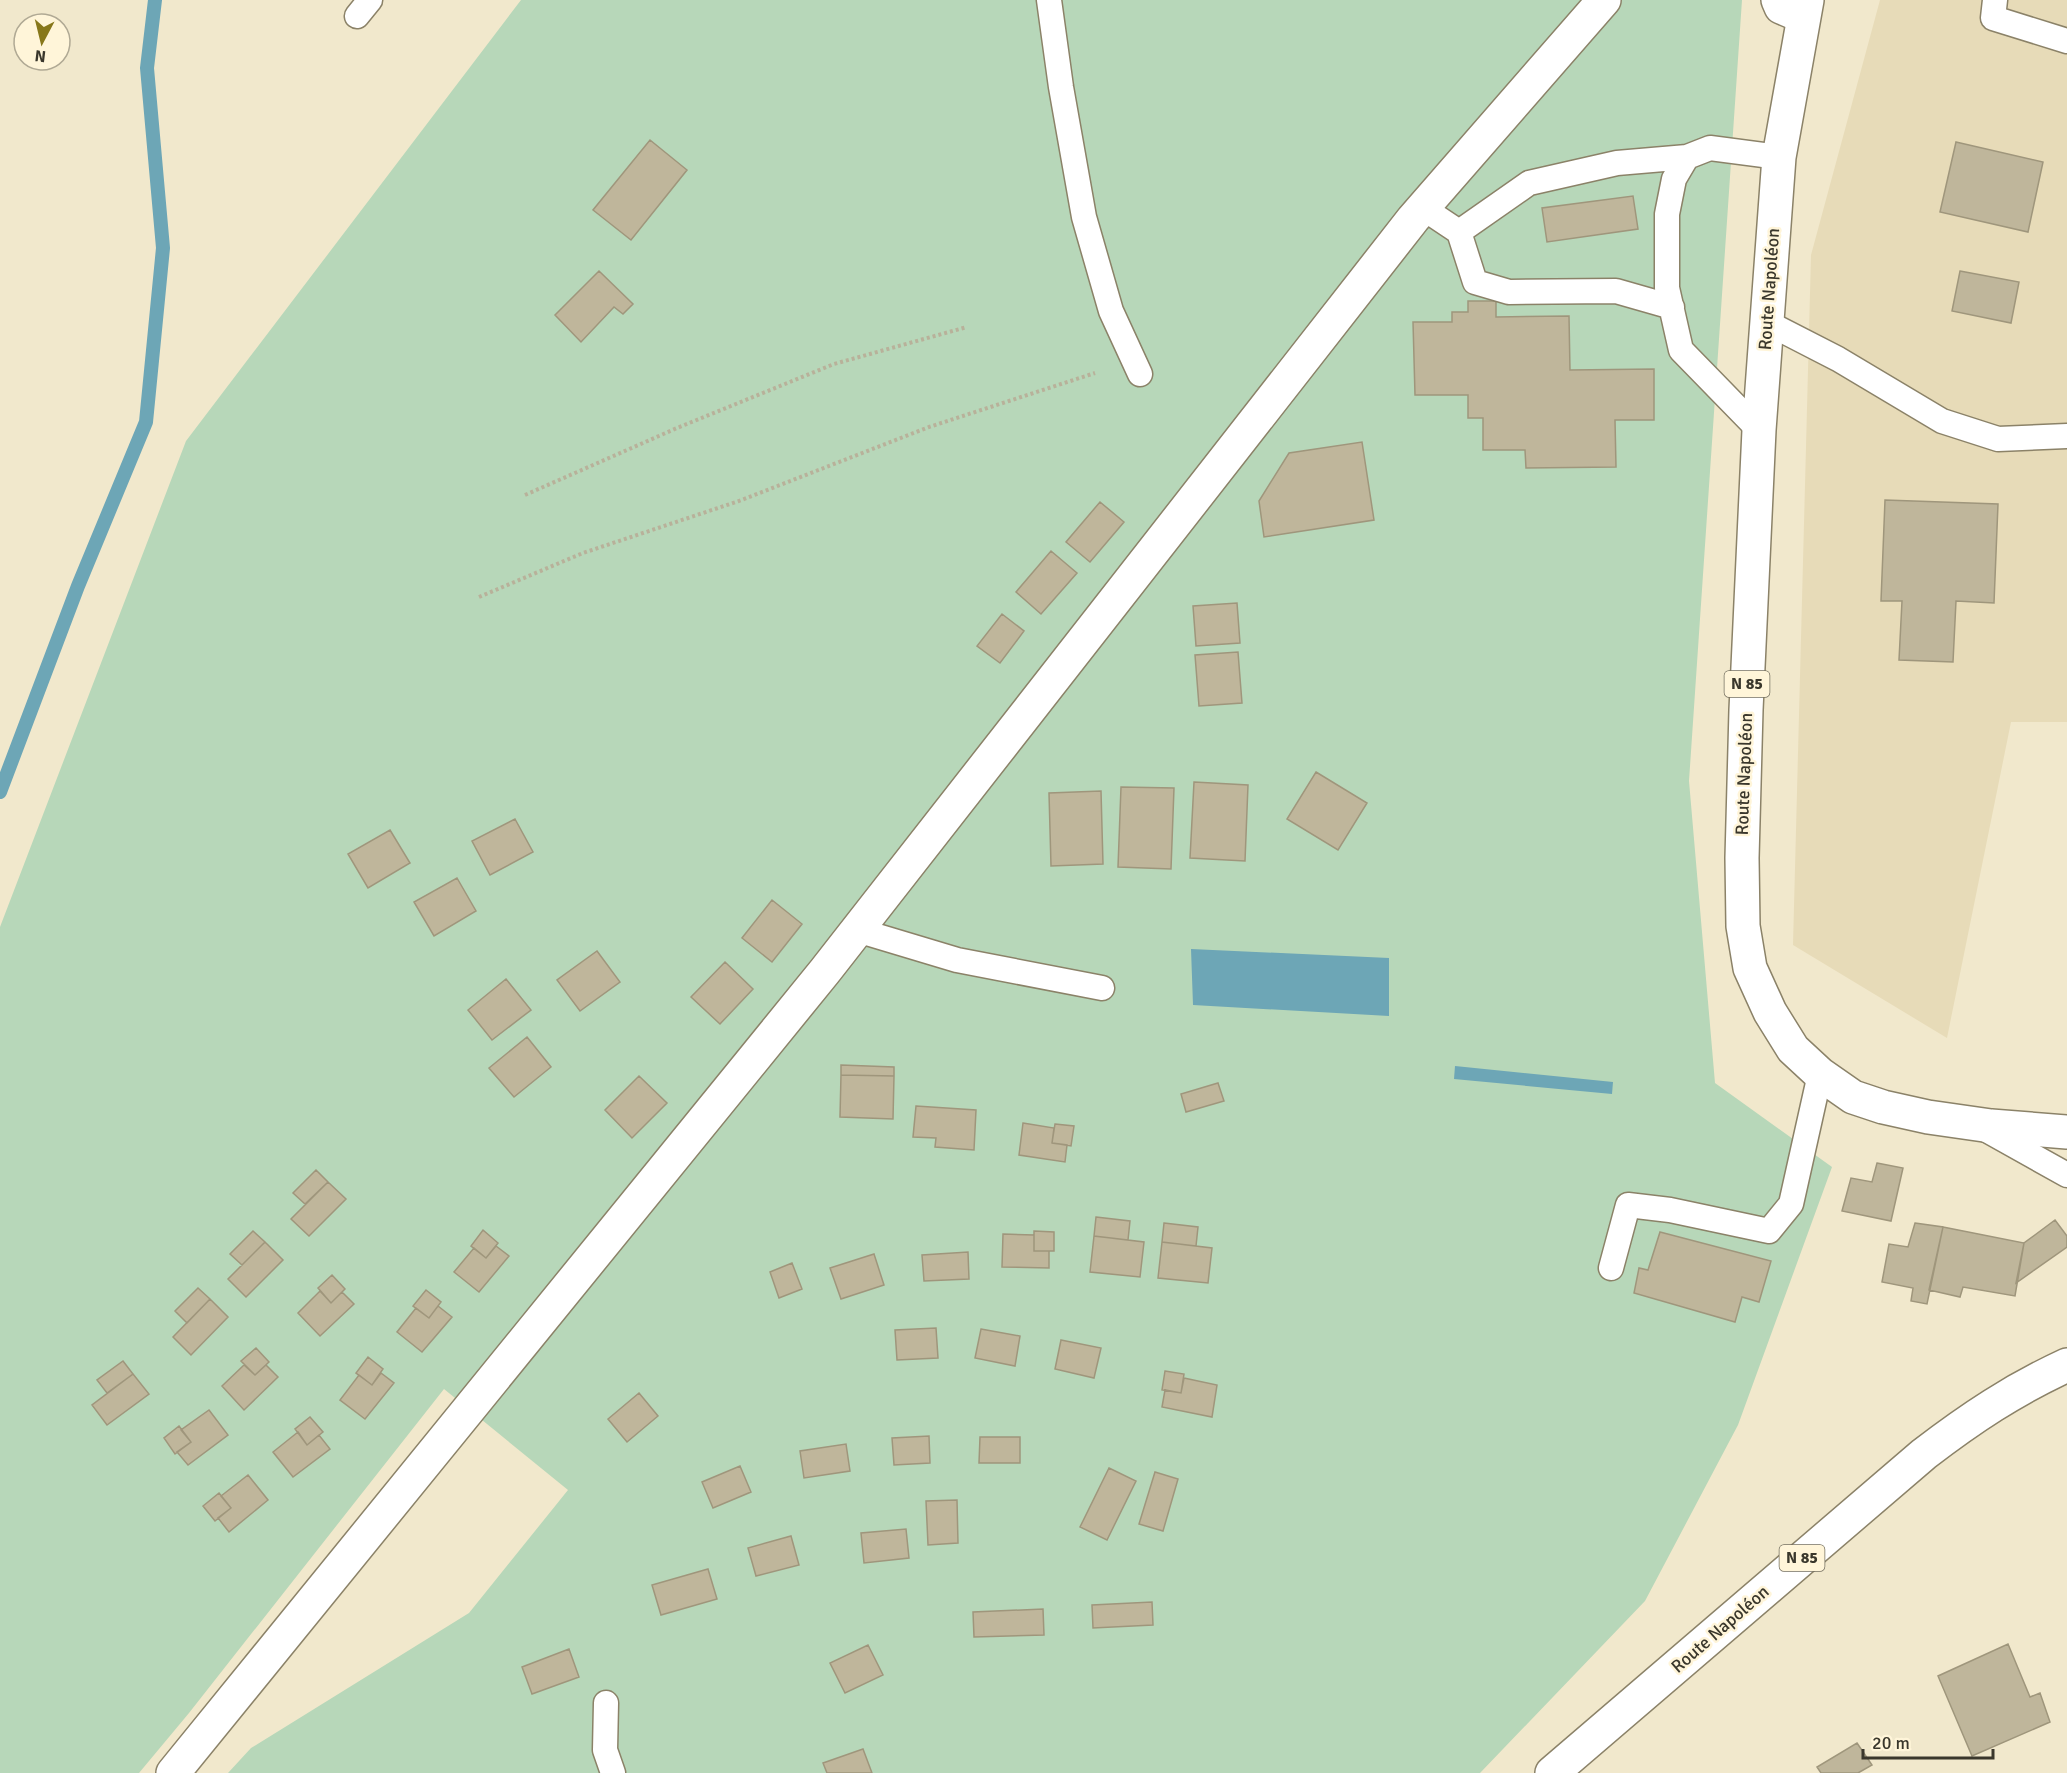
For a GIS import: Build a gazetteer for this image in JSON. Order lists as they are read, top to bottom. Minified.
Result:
{"streets":{"street":["Route Napoléon","N 85"]},"scale_bar":"20 m","north":"bottom"}
